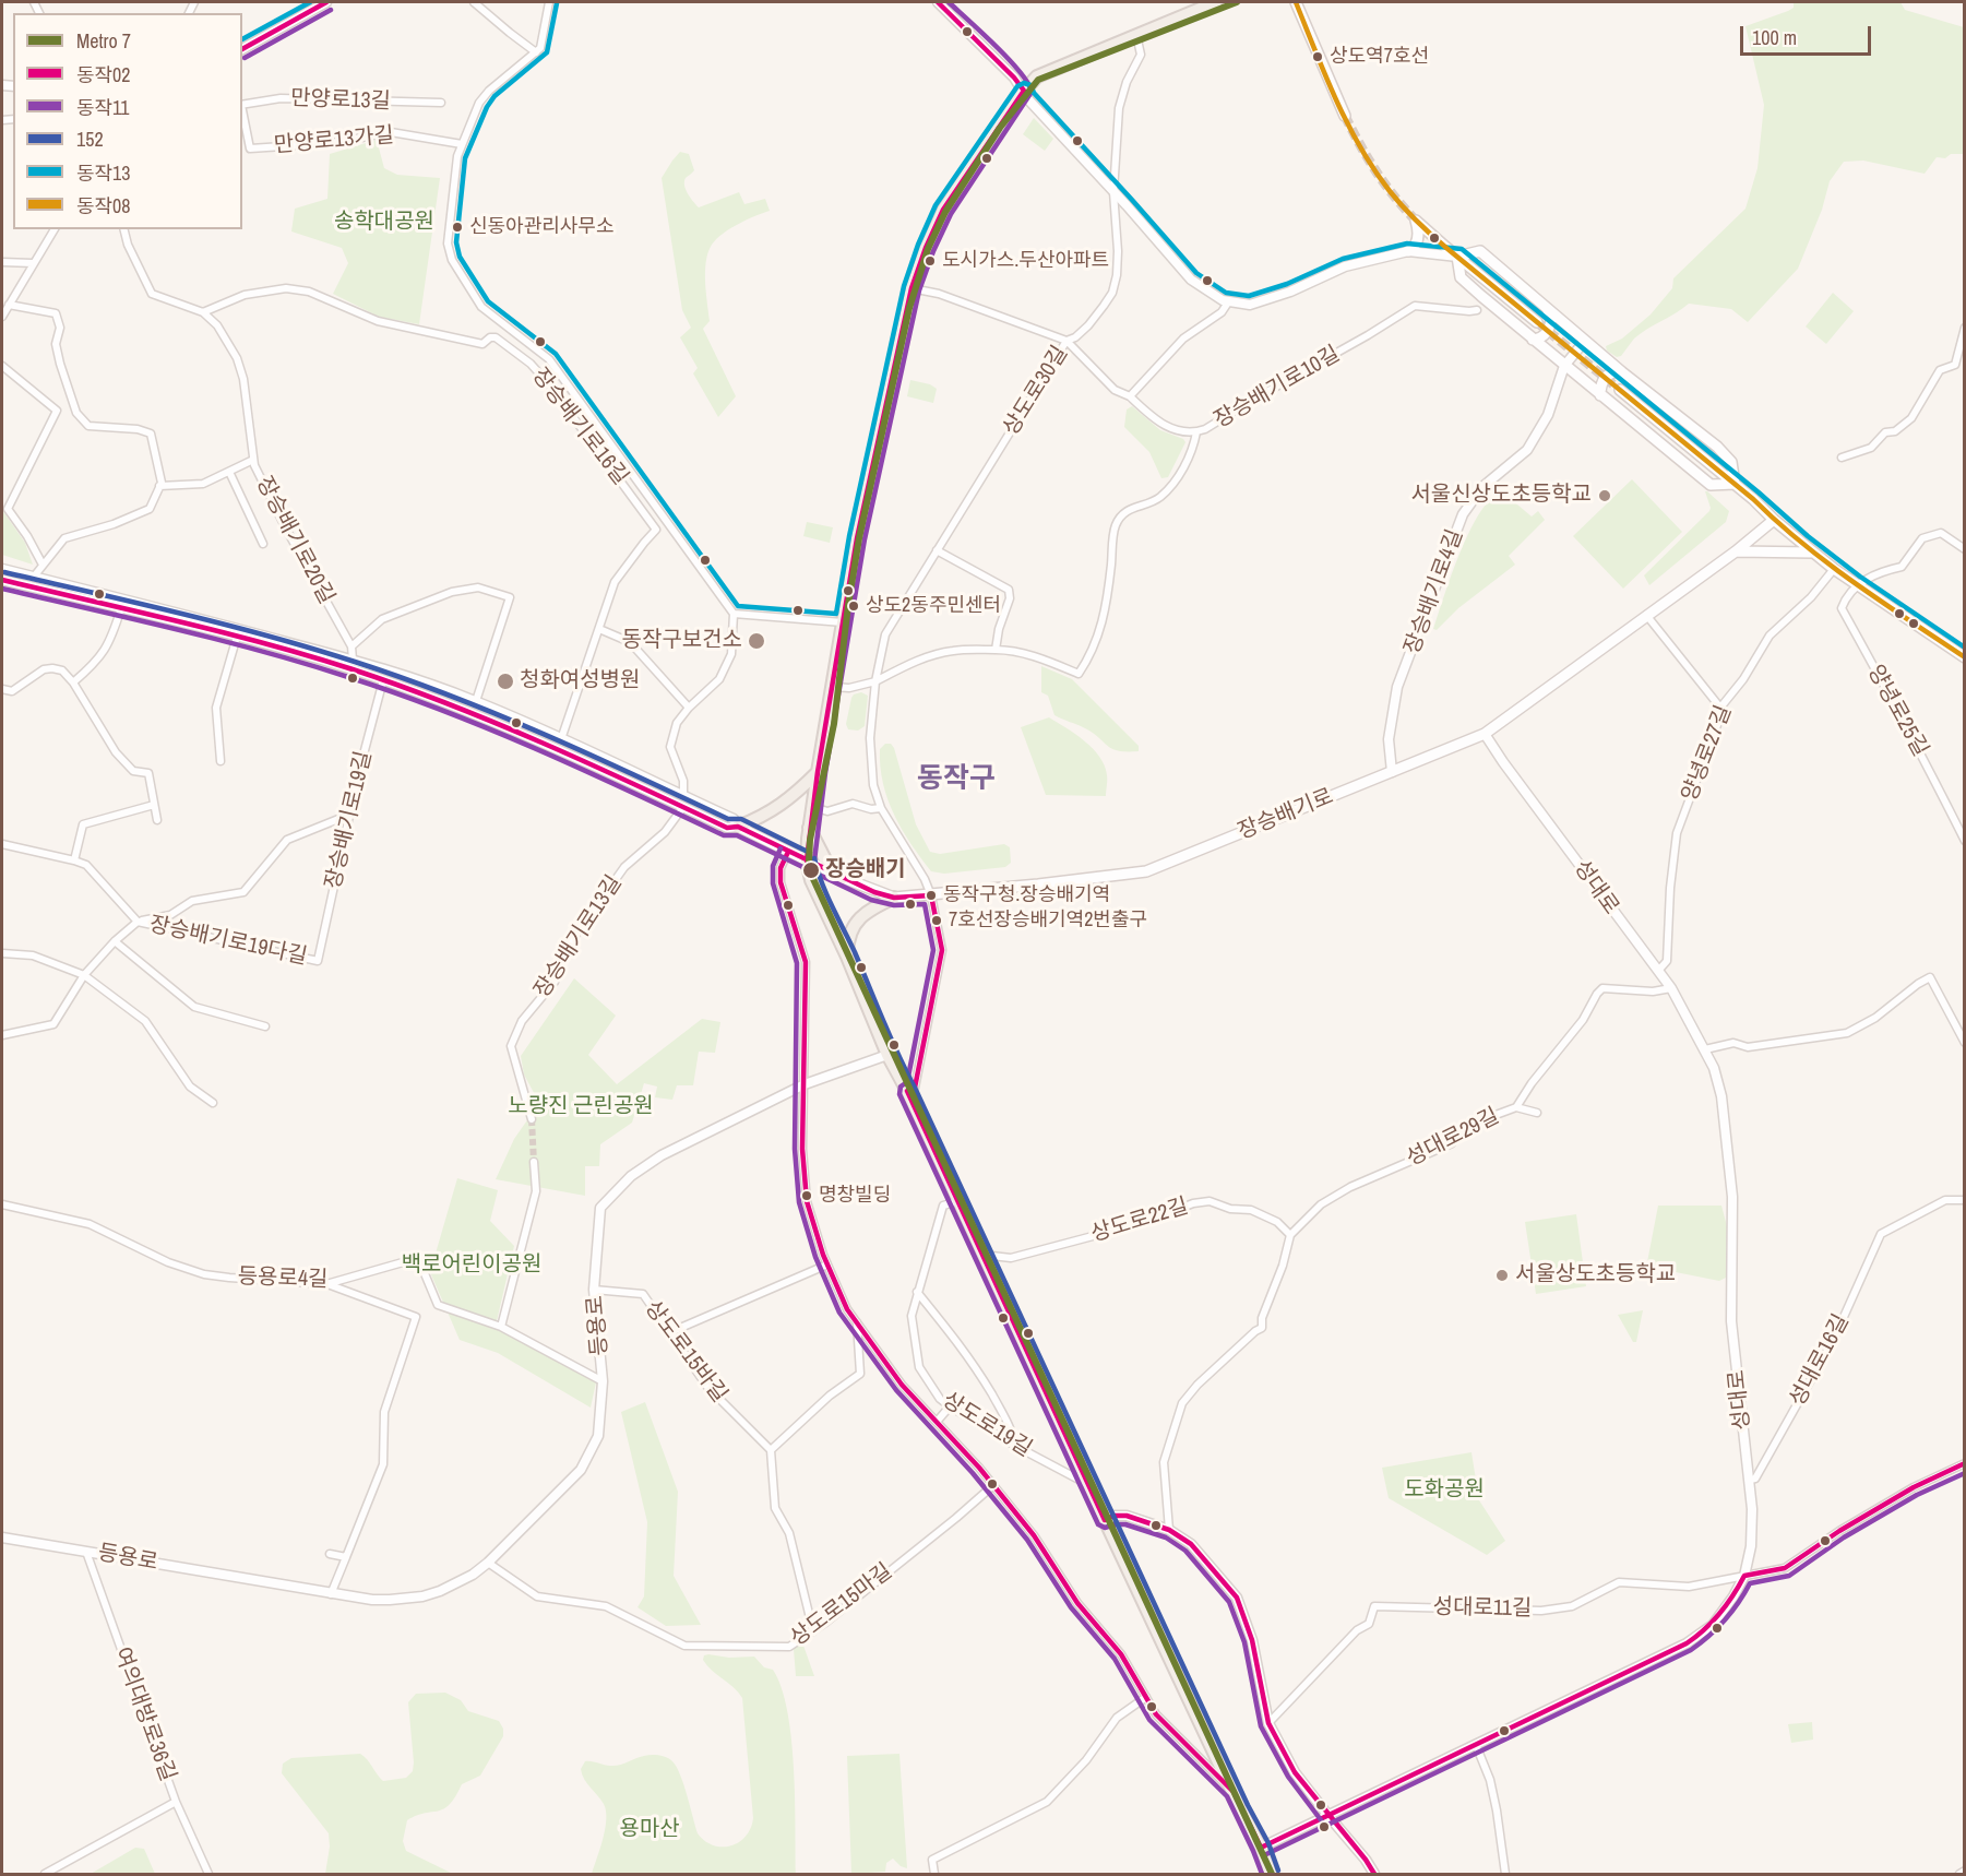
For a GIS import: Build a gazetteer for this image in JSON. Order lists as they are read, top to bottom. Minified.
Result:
{"streets":{"main road":["장승배기로"],"street":["만양로13길","만양로13가길","장승배기로10길","상도로30길","장승배기로16길","장승배기로20길","장승배기로4길","양녕로25길","양녕로27길","장승배기로19길","성대로","장승배기로13길","장승배기로19다길","성대로29길","상도로22길","등용로4길","등용로","상도로15바길","성대로16길","상도로19길","상도로15마길","성대로11길","여의대방로36길"]},"crossings":[["장승배기로16길","장승배기로20길"],["장승배기로16길","장승배기로"],["장승배기로20길","장승배기로"],["장승배기로4길","장승배기로"],["양녕로27길","성대로"],["장승배기로","장승배기로19길"],["장승배기로","성대로"],["장승배기로","장승배기로13길"],["장승배기로19길","장승배기로19다길"],["성대로","성대로29길"],["성대로","성대로16길"],["성대로","성대로11길"],["성대로29길","상도로22길"],["등용로4길","등용로"],["등용로","상도로15바길"],["등용로","상도로15마길"],["등용로","여의대방로36길"]],"districts":["동작구"],"parks":["송학대공원","노량진 근린공원","백로어린이공원","도화공원","용마산"],"places":["상도역7호선","신동아관리사무소","도시가스.두산아파트","서울신상도초등학교","상도2동주민센터","동작구보건소","청화여성병원","장승배기","동작구청.장승배기역","7호선장승배기역2번출구","명창빌딩","서울상도초등학교"],"lines":["metro line 7","transit line 동작02","transit line 동작11","transit line 동작13","transit line 동작08","transit line 152"],"legend":["Metro 7","동작02","동작11","152","동작13","동작08"],"scale_bar":"100 m"}
